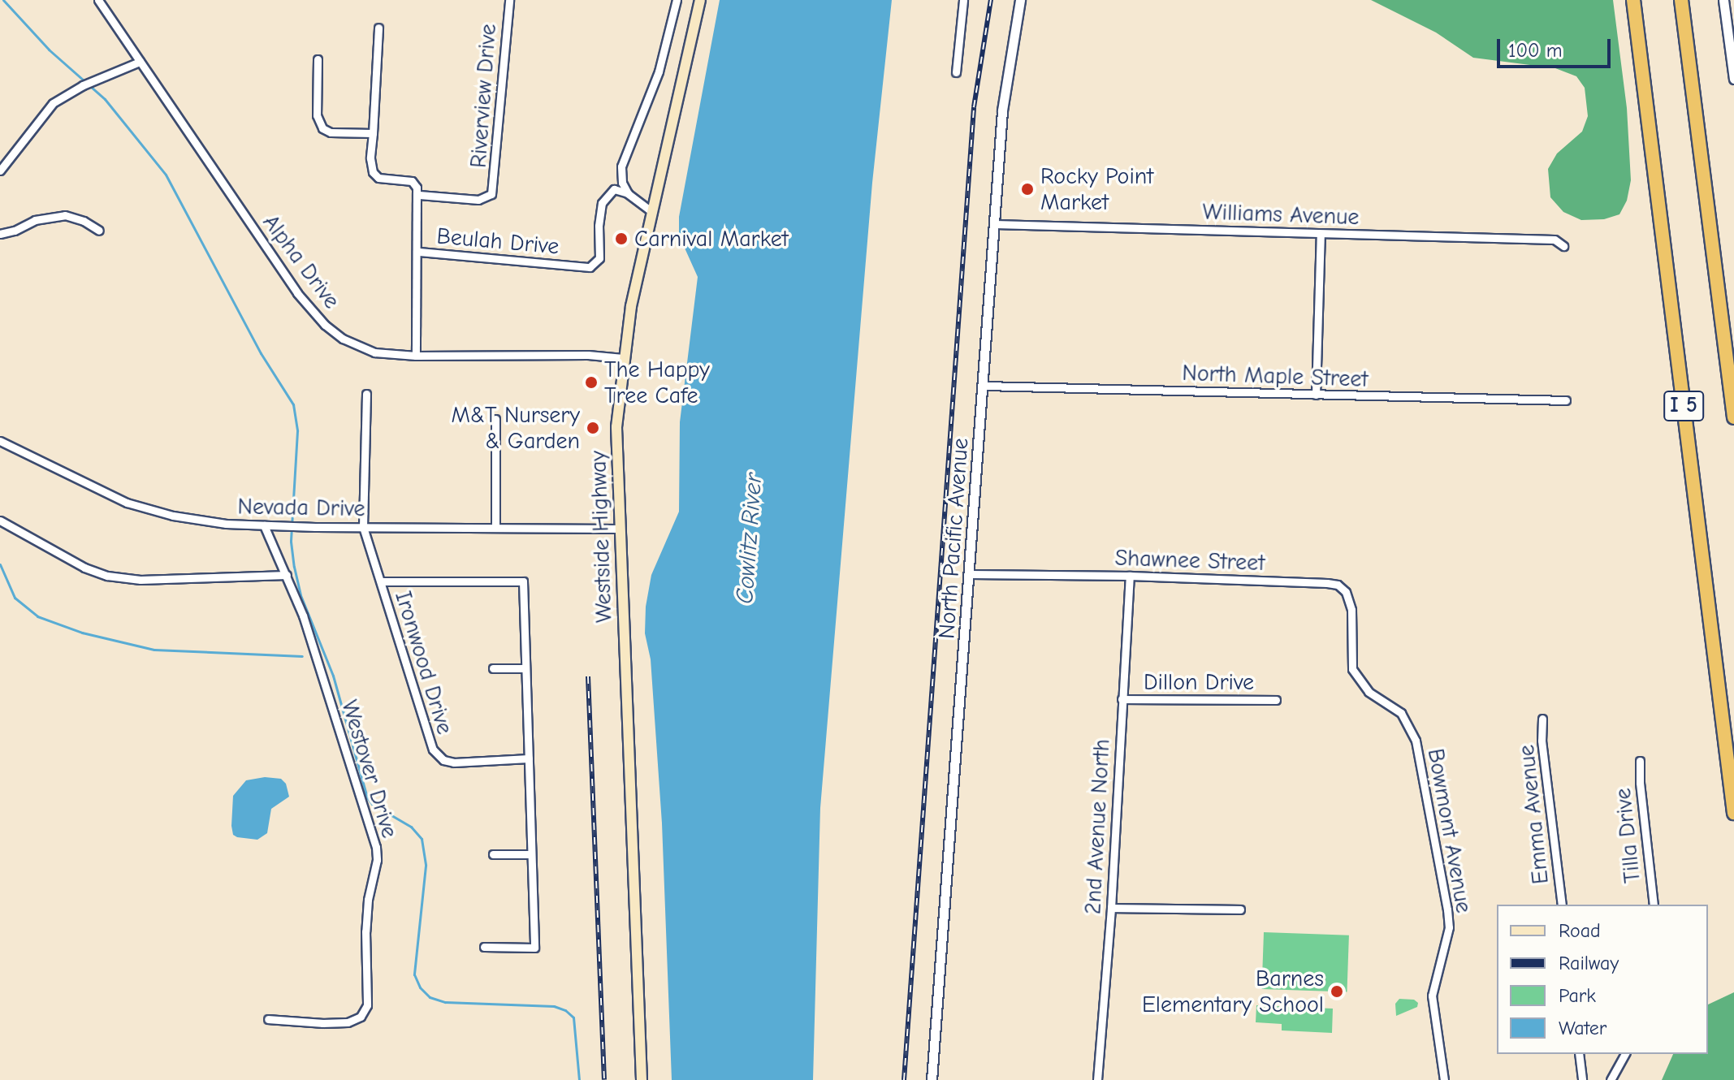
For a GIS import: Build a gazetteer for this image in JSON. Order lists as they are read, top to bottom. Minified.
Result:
{"streets":{"highway":["I 5"],"main road":["Westside Highway"],"street":["Riverview Drive","Williams Avenue","Beulah Drive","Alpha Drive","North Maple Street","Nevada Drive","North Pacific Avenue","Shawnee Street","Ironwood Drive","Dillon Drive","Westover Drive","Emma Avenue","2nd Avenue North","Bowmont Avenue","Tilla Drive"]},"crossings":[["Riverview Drive","Beulah Drive"],["Williams Avenue","North Pacific Avenue"],["Alpha Drive","Westside Highway"],["North Maple Street","North Pacific Avenue"],["Nevada Drive","Westside Highway"],["Nevada Drive","Ironwood Drive"],["Nevada Drive","Westover Drive"],["North Pacific Avenue","Shawnee Street"],["Shawnee Street","2nd Avenue North"],["Shawnee Street","Bowmont Avenue"],["Dillon Drive","2nd Avenue North"]],"water":["Cowlitz River"],"places":["Rocky Point Market","Carnival Market","The Happy Tree Cafe","M&T Nursery & Garden","Barnes Elementary School"],"legend":["Road","Railway","Park","Water"],"scale_bar":"100 m"}
